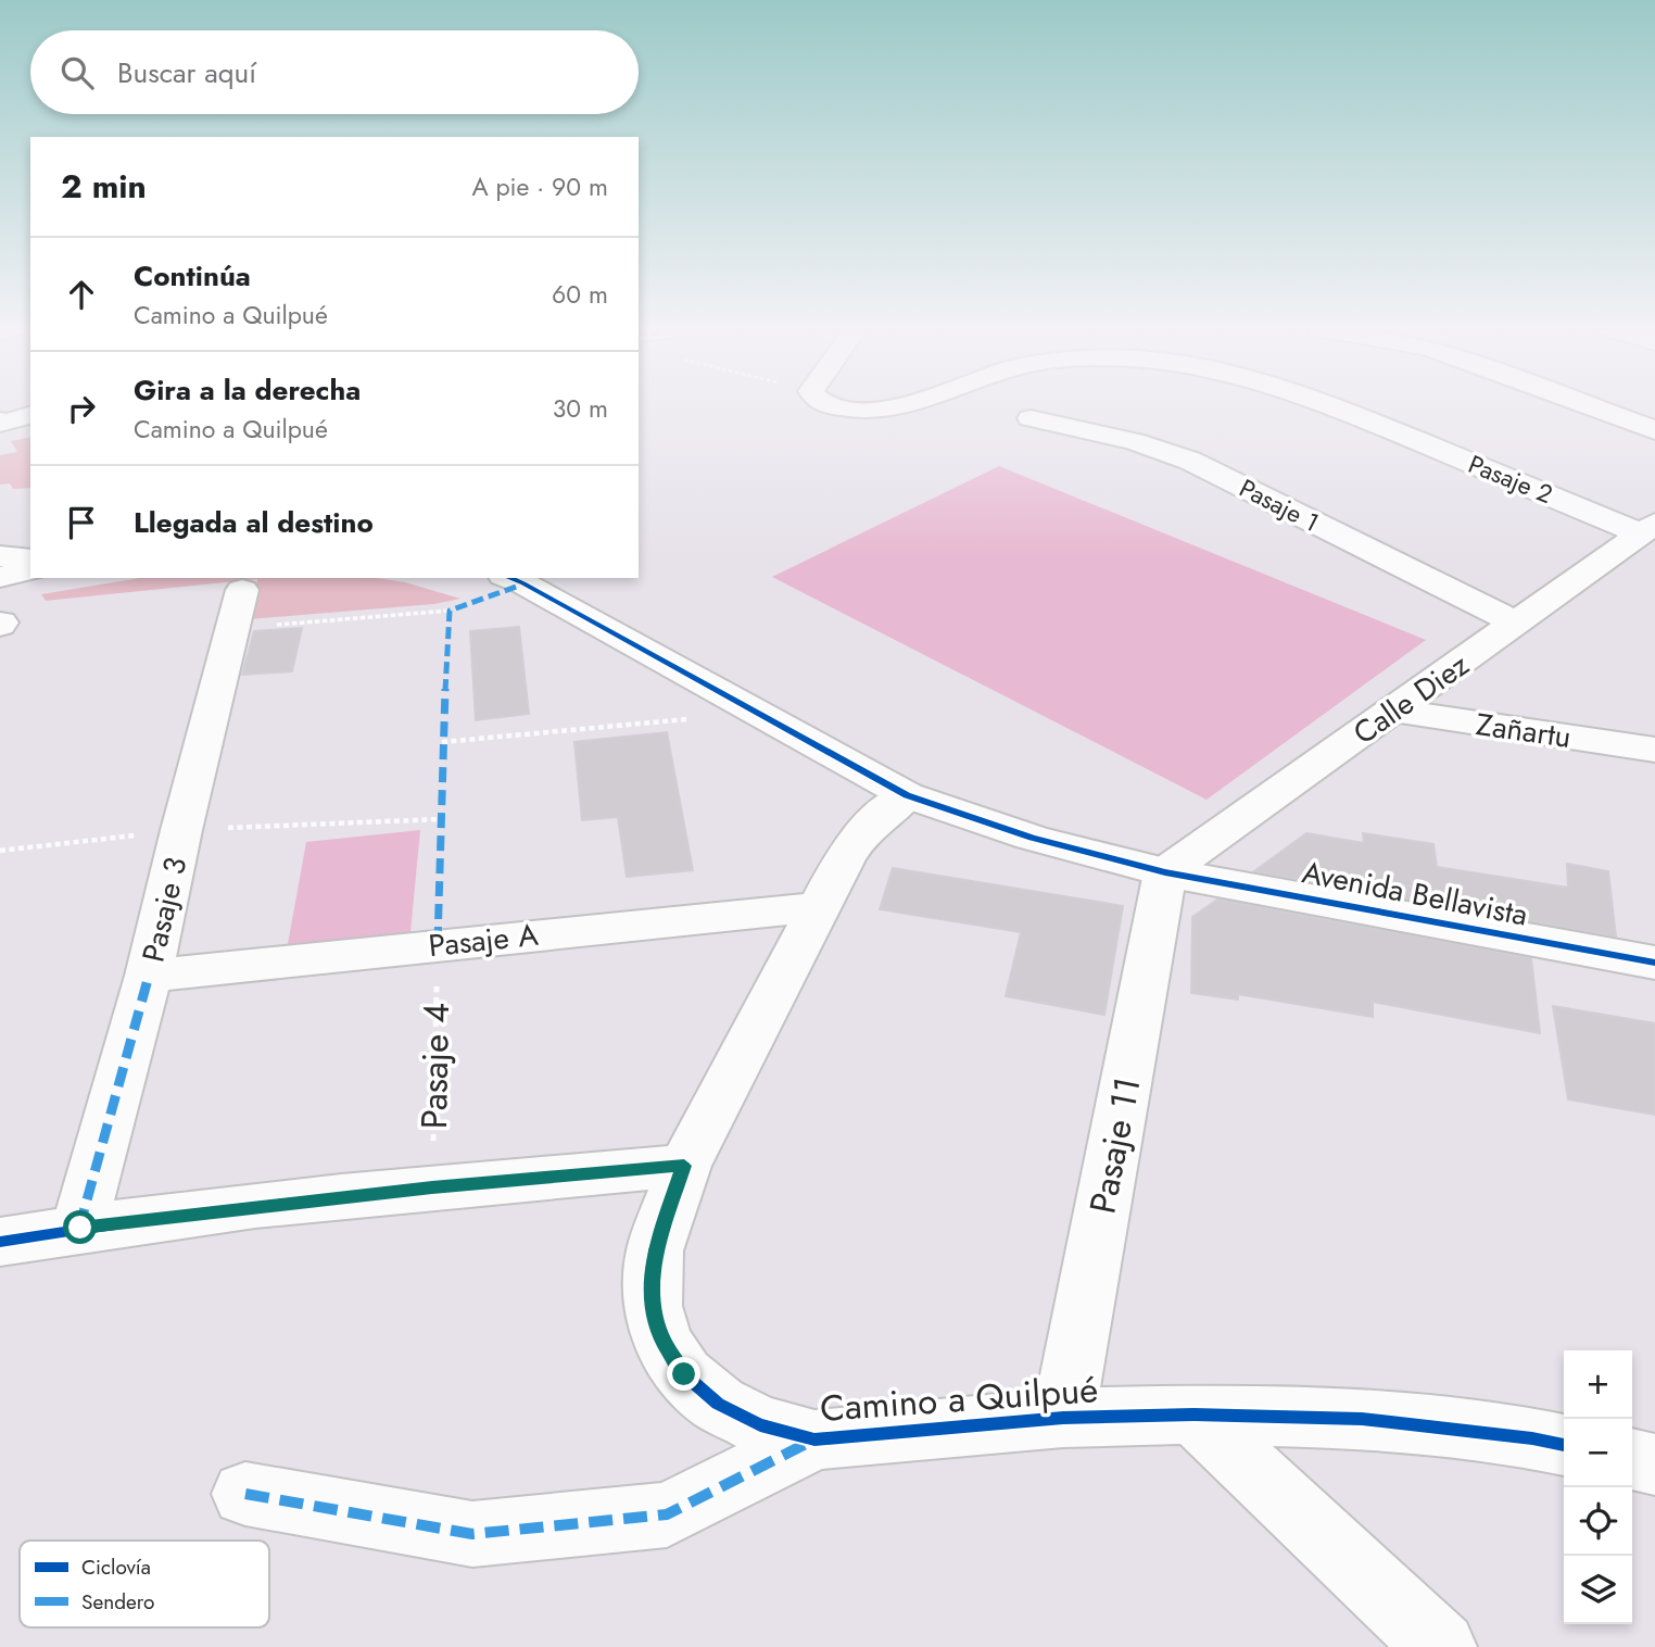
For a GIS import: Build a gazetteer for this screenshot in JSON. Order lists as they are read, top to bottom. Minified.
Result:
{"streets":{"street":["Pasaje 2","Pasaje 1","Calle Diez","Zañartu","Avenida Bellavista","Pasaje 3","Pasaje A","Pasaje 11","Camino a Quilpué"],"path":["Pasaje 4"]},"crossings":[["Pasaje 2","Calle Diez"],["Pasaje 1","Calle Diez"],["Calle Diez","Zañartu"],["Calle Diez","Avenida Bellavista"],["Calle Diez","Pasaje 11"],["Avenida Bellavista","Pasaje 11"],["Avenida Bellavista","Camino a Quilpué"],["Pasaje 3","Pasaje A"],["Pasaje A","Pasaje 4"],["Pasaje A","Camino a Quilpué"],["Pasaje 11","Camino a Quilpué"]],"legend":["Ciclovía","Sendero"],"page":{"search":"Buscar aquí","heading":["2 min","A pie · 90 m"],"list":[["Continúa","Camino a Quilpué","60 m"],["Gira a la derecha","Camino a Quilpué","30 m"],"Llegada al destino"],"map_buttons":["+","−"]}}
